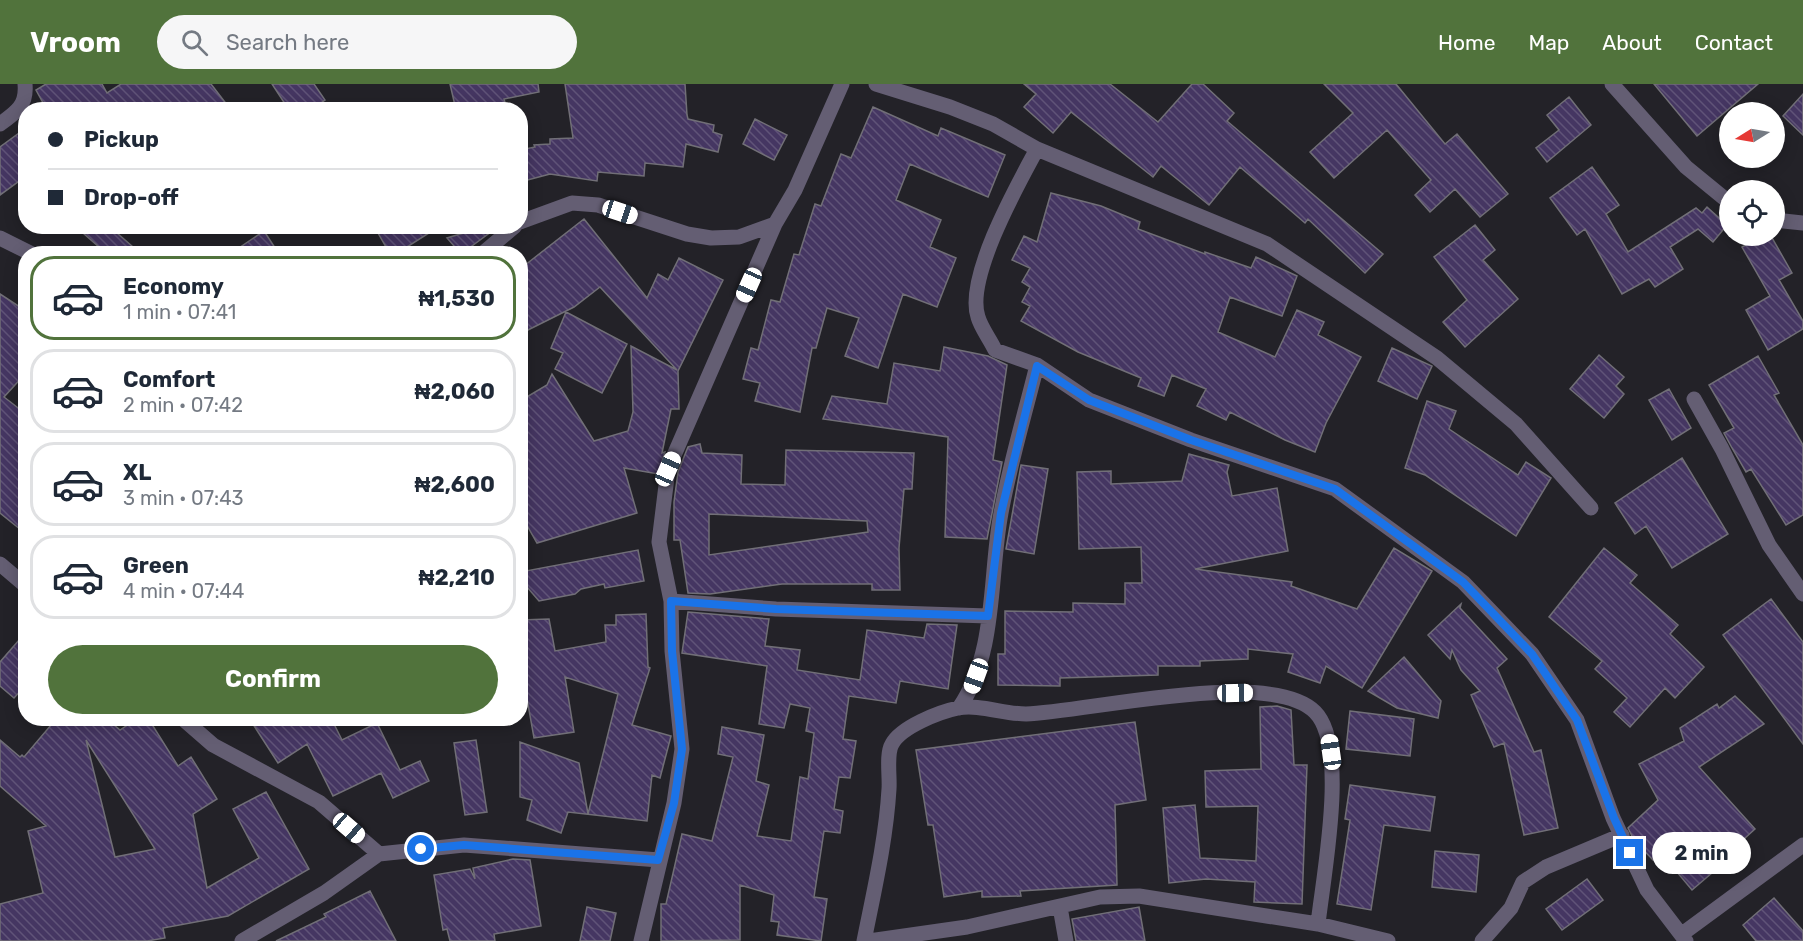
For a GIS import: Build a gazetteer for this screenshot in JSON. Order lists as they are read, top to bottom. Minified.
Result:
{"north":"left","page":{"header":"Vroom","search":"Search here","nav":["Home","Map","About","Contact"],"banner":["Pickup","Drop-off"],"list":[{"name":"Economy","note":"1 min · 07:41","value":"₦1,530"},{"name":"Comfort","note":"2 min · 07:42","value":"₦2,060"},{"name":"XL","note":"3 min · 07:43","value":"₦2,600"},{"name":"Green","note":"4 min · 07:44","value":"₦2,210"}],"buttons":"Confirm","bubble":"2 min"}}
